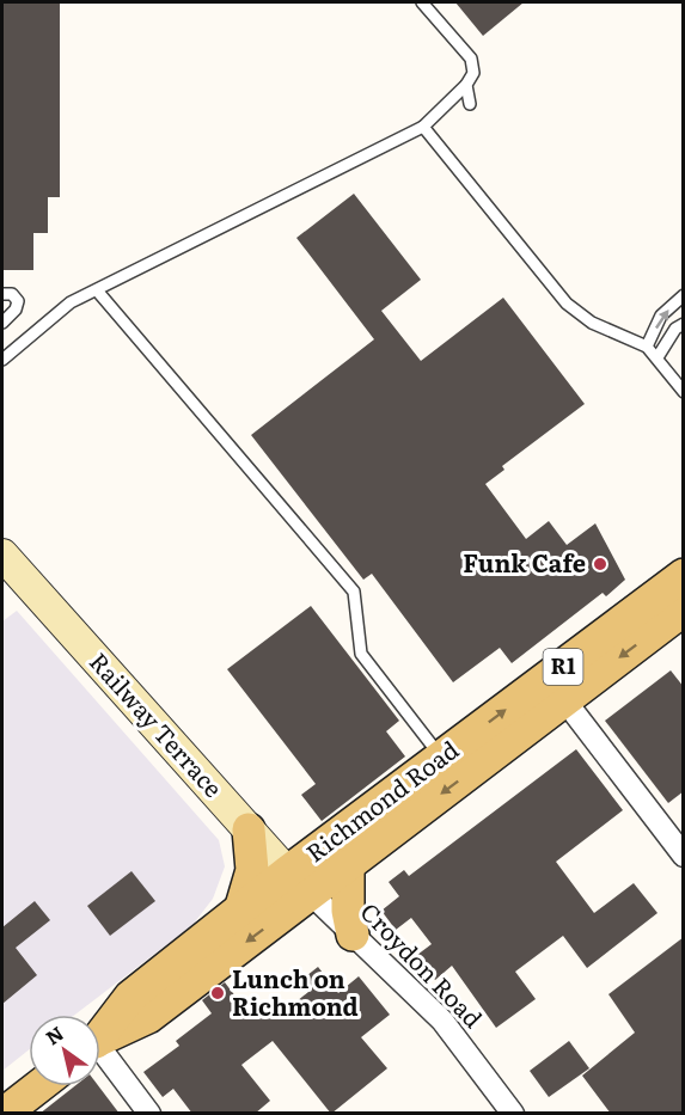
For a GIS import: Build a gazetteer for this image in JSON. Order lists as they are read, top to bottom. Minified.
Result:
{"streets":{"main road":["R1","Railway Terrace","Richmond Road"],"street":["Croydon Road"]},"crossings":[["Railway Terrace","Richmond Road"],["Railway Terrace","Croydon Road"],["Richmond Road","Croydon Road"]],"places":["Funk Cafe","Lunch on Richmond"],"north":"top left"}
